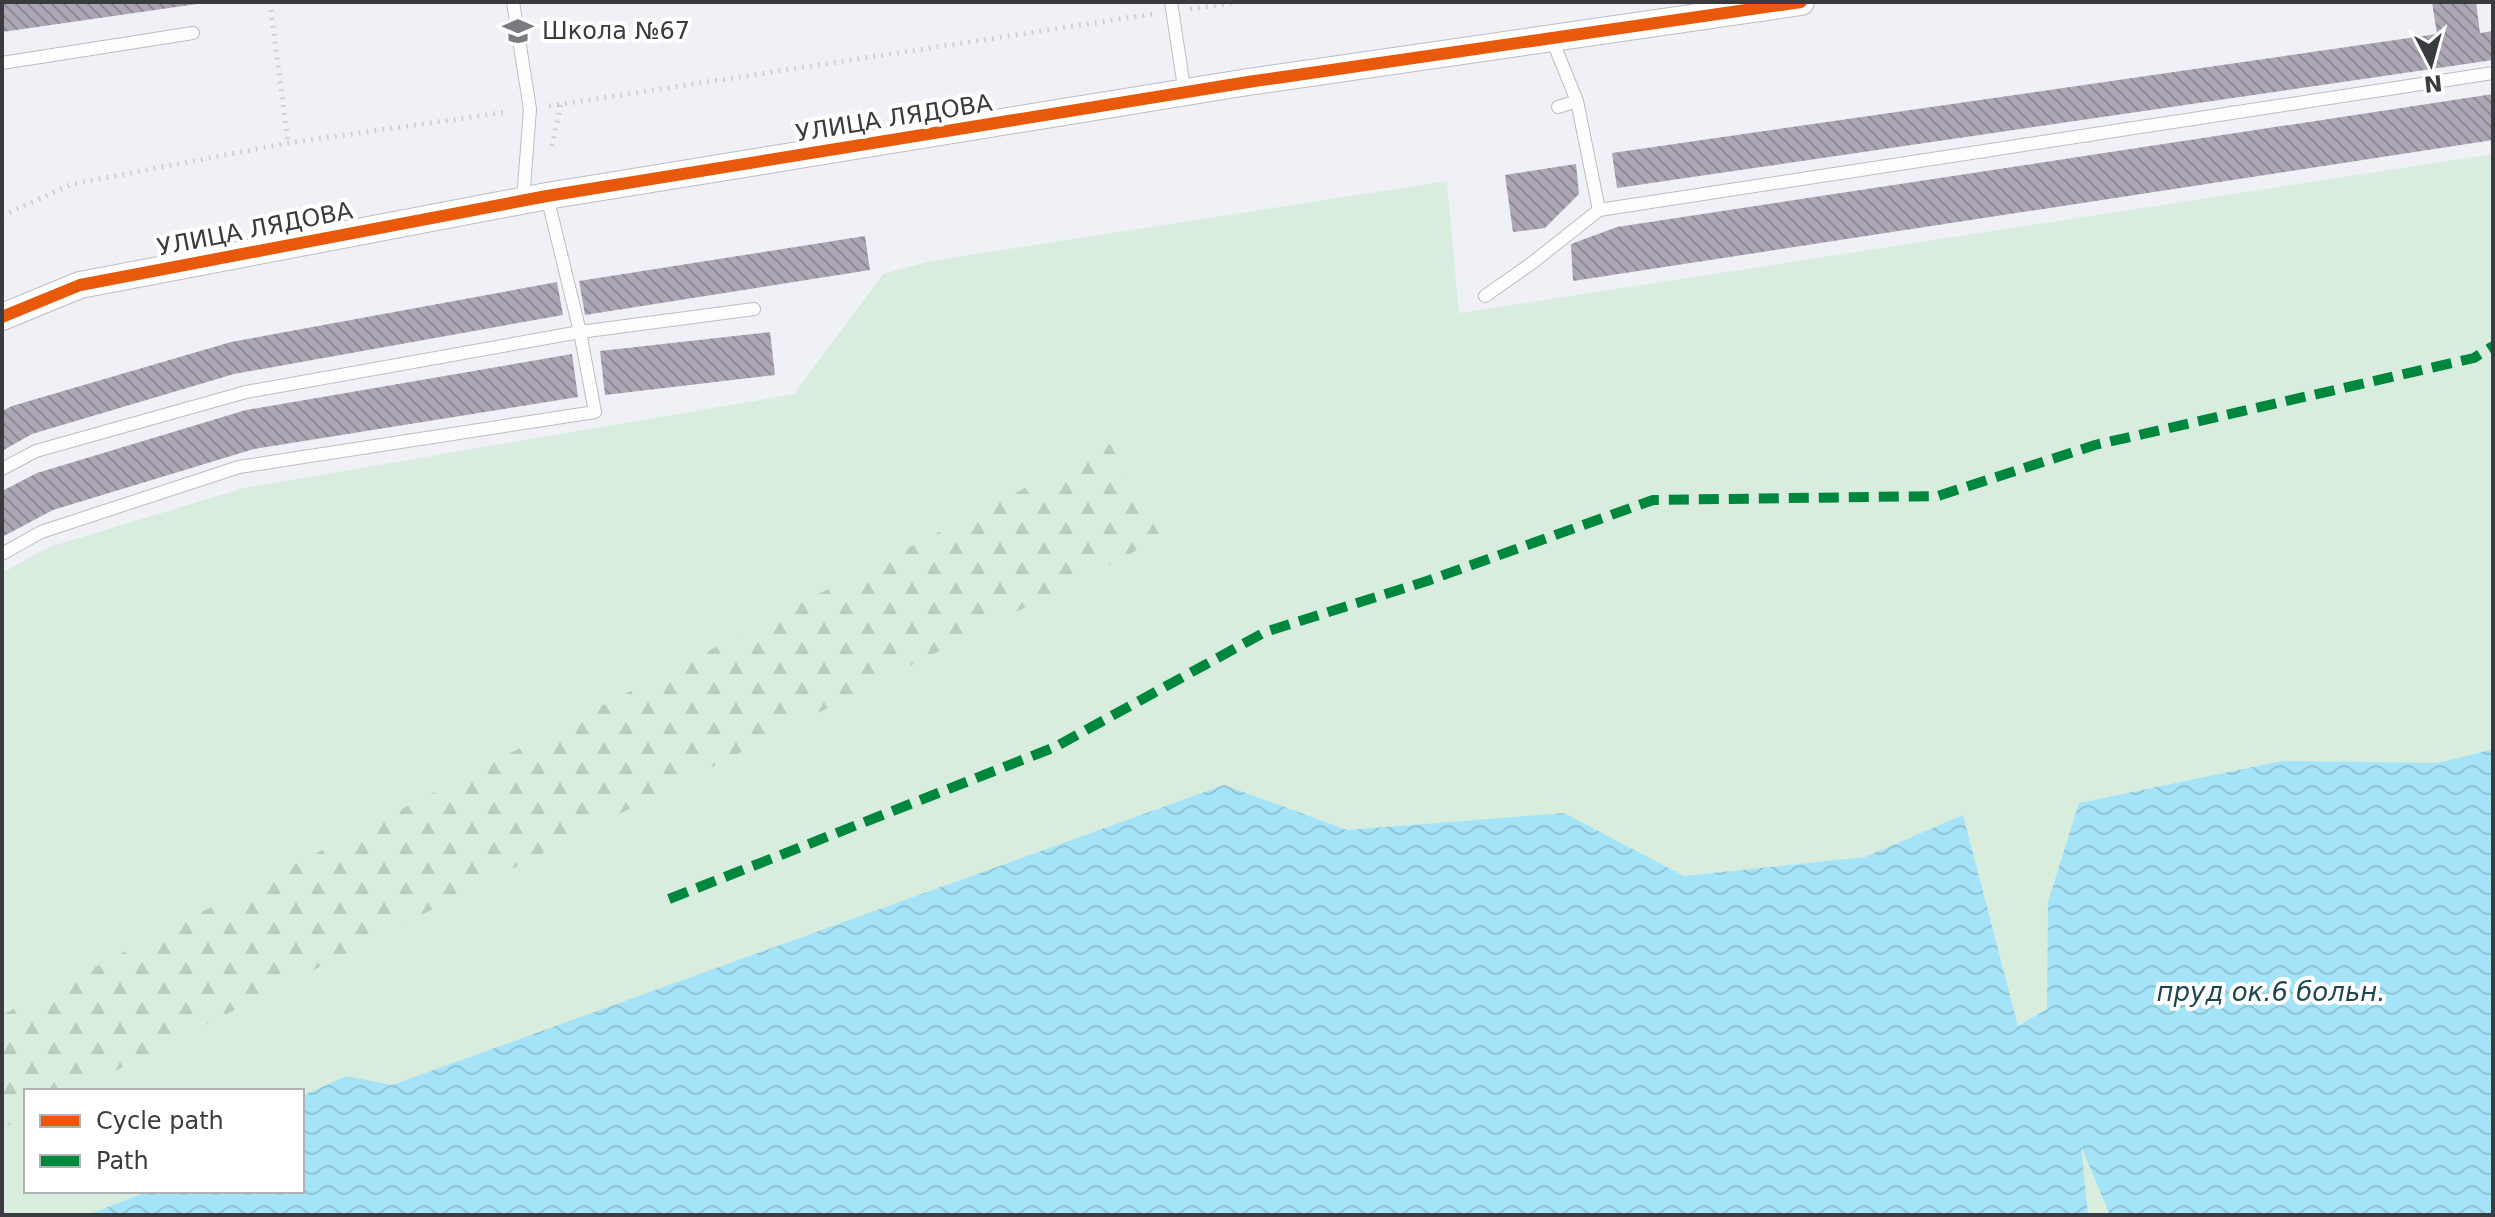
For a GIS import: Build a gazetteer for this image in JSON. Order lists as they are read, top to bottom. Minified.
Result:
{"streets":{"street":["УЛИЦА ЛЯДОВА"]},"water":["пруд ок.6 больн."],"places":{"school or university":["Школа №67"]},"legend":["Cycle path","Path"],"north":"bottom"}
